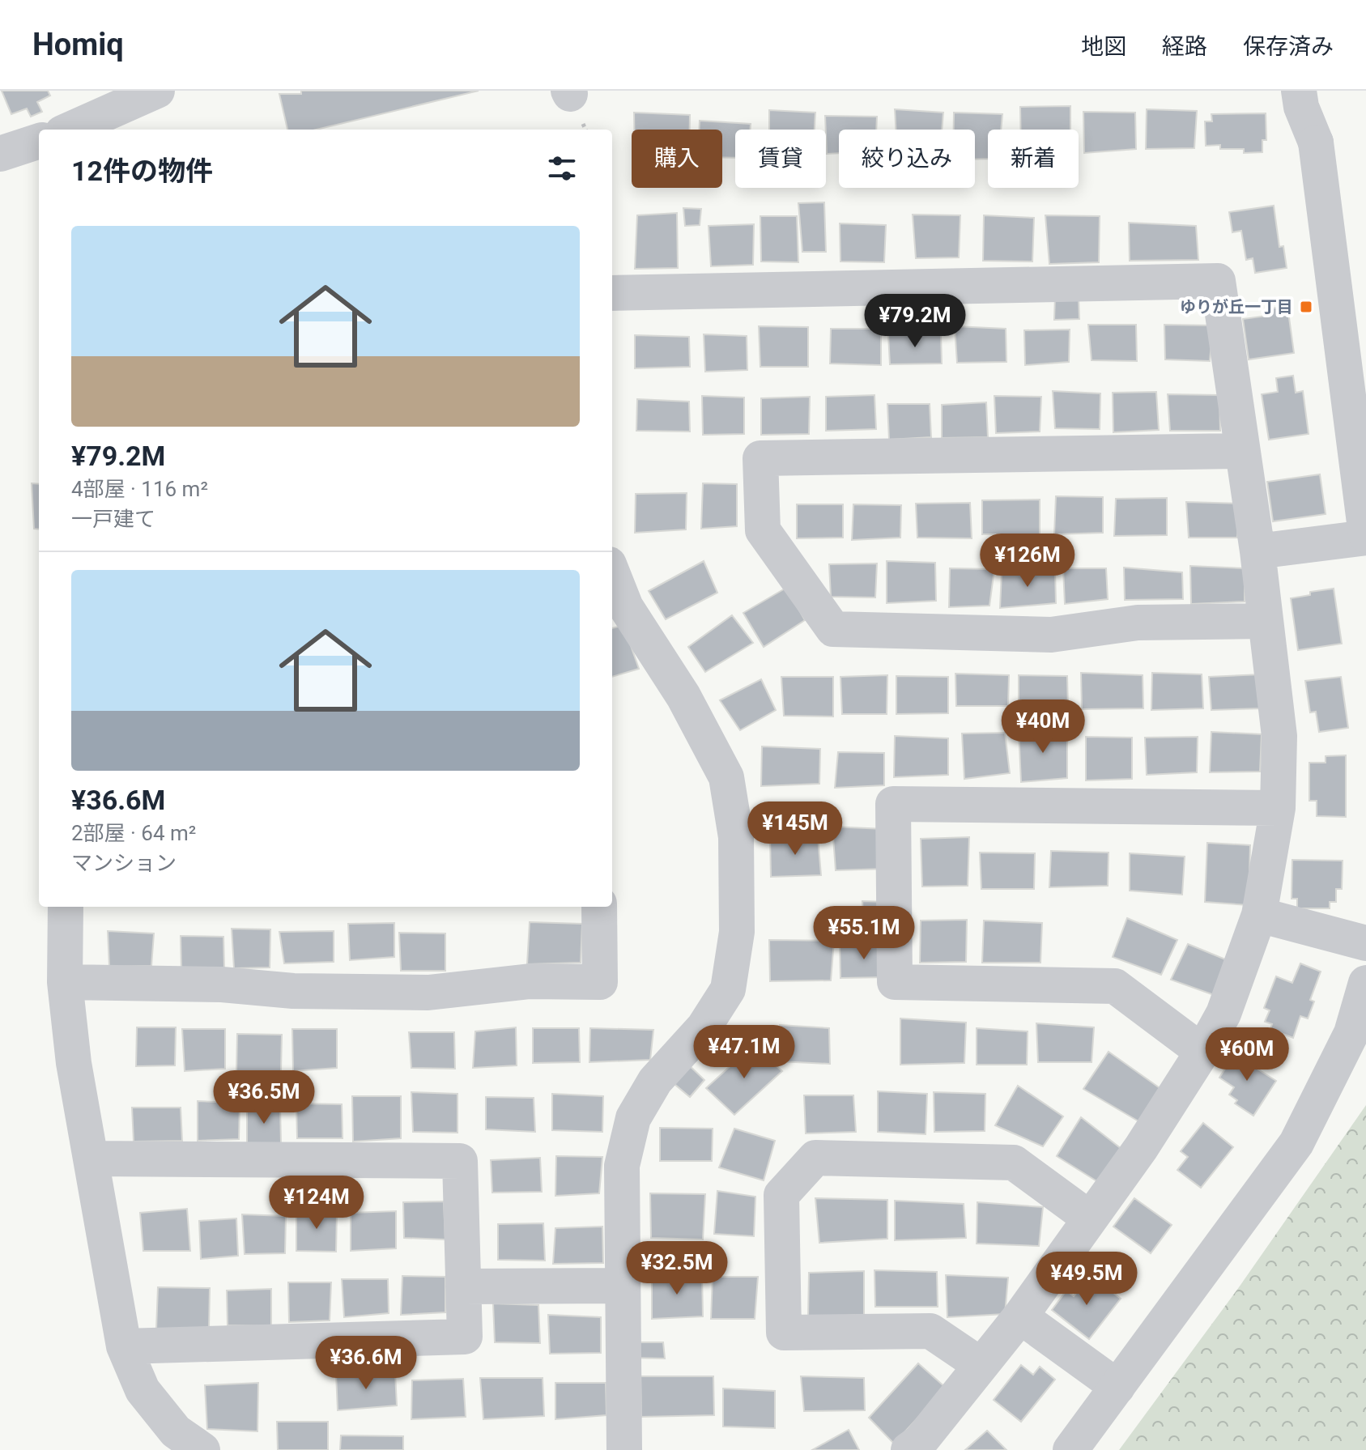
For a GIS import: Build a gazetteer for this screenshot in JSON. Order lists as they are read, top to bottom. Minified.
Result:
{"places":{"transit":["ゆりが丘一丁目"]},"page":{"header":"Homiq","nav":["地図","経路","保存済み"],"chip":["購入","賃貸","絞り込み","新着"],"heading":"12件の物件","list":[{"name":"¥79.2M","note":"4部屋 · 116 m² · 一戸建て"},{"name":"¥36.6M","note":"2部屋 · 64 m² · マンション"}],"price":["¥79.2M","¥126M","¥40M","¥145M","¥55.1M","¥47.1M","¥60M","¥36.5M","¥124M","¥32.5M","¥49.5M","¥36.6M"]}}
